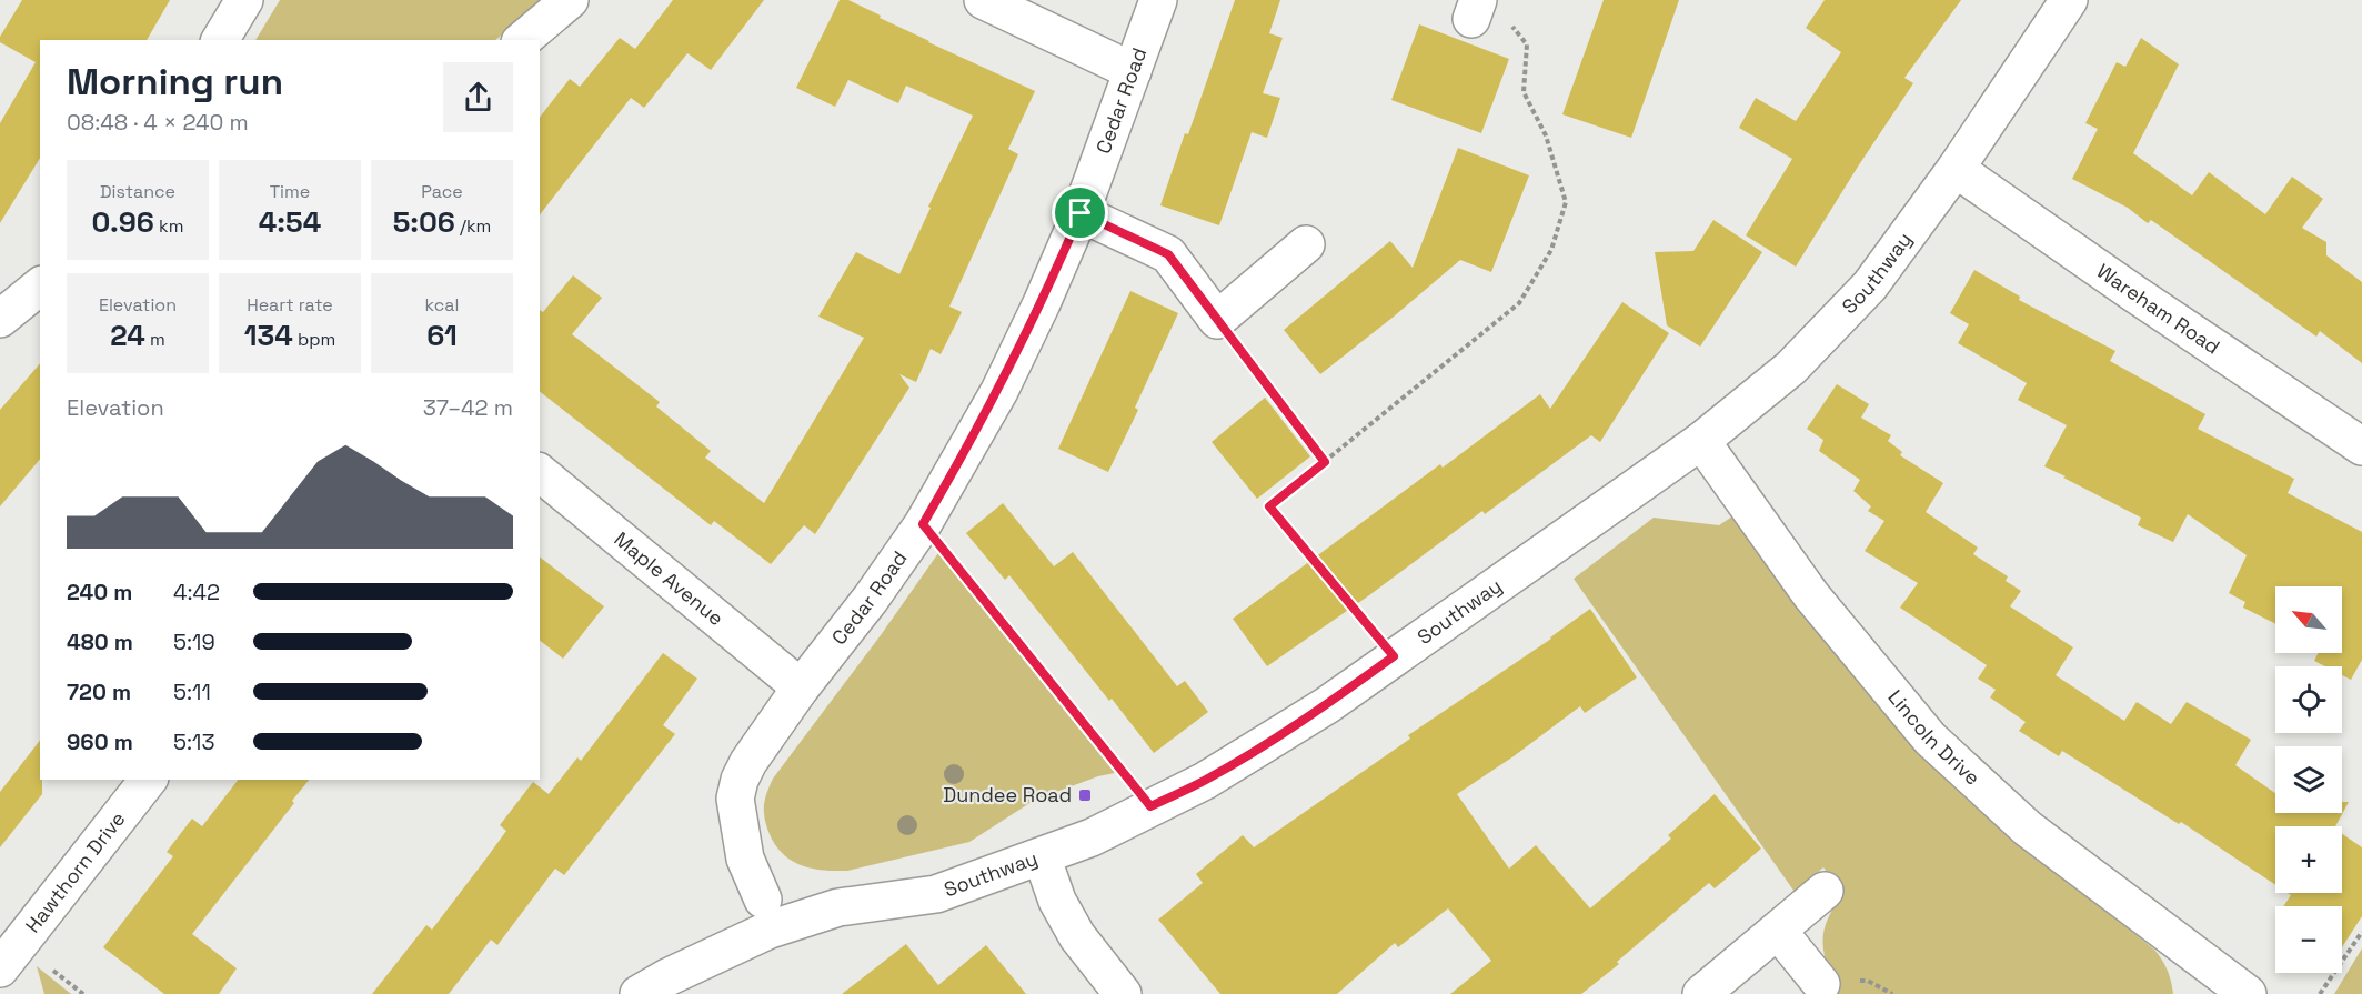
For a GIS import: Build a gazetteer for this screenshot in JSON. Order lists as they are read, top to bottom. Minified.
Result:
{"streets":{"street":["Cedar Road","Southway","Wareham Road","Maple Avenue","Lincoln Drive","Hawthorn Drive"]},"crossings":[["Cedar Road","Maple Avenue"],["Southway","Wareham Road"],["Southway","Lincoln Drive"]],"places":{"transit":["Dundee Road"]},"north":"top left","page":{"heading":["Morning run","08:48 · 4 × 240 m"],"stats":[["Distance","0.96 km"],["Time","4:54"],["Pace","5:06 /km"],["Elevation","24 m"],["Heart rate","134 bpm"],["kcal","61"]],"chart":["Elevation","37–42 m"],"list":[{"name":"240 m","note":"4:42"},{"name":"480 m","note":"5:19"},{"name":"720 m","note":"5:11"},{"name":"960 m","note":"5:13"}],"map_buttons":["+","−"]}}
